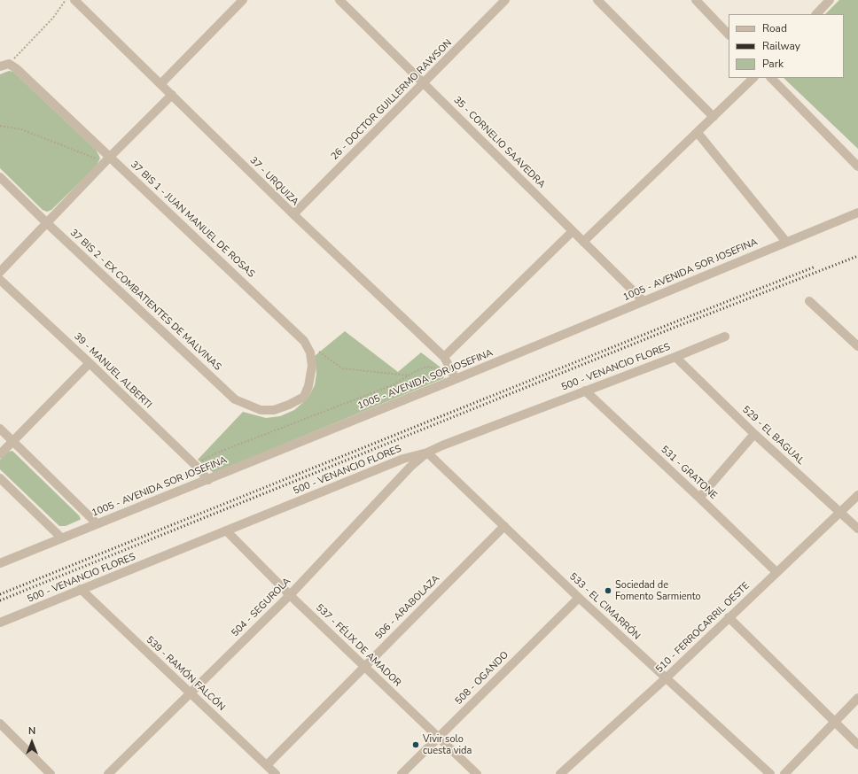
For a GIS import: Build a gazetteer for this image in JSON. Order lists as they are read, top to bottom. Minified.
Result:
{"streets":{"street":["26 - DOCTOR GUILLERMO RAWSON","35 - CORNELIO SAAVEDRA","37 - URQUIZA","37 BIS 1 - JUAN MANUEL DE ROSAS","1005 - AVENIDA SOR JOSEFINA","37 BIS 2 - EX COMBATIENTES DE MALVINAS","500 - VENANCIO FLORES","39 - MANUEL ALBERTI","529 - EL BAGUAL","531 - GRATONE","533 - EL CIMARRÓN","504 - SEGUROLA","506 - ARABOLAZA","510 - FERROCARRIL OESTE","537 - FÉLIX DE AMADOR","539 - RAMÓN FALCÓN","508 - OGANDO"]},"crossings":[["26 - DOCTOR GUILLERMO RAWSON","35 - CORNELIO SAAVEDRA"],["26 - DOCTOR GUILLERMO RAWSON","37 - URQUIZA"],["35 - CORNELIO SAAVEDRA","1005 - AVENIDA SOR JOSEFINA"],["37 - URQUIZA","1005 - AVENIDA SOR JOSEFINA"],["37 BIS 1 - JUAN MANUEL DE ROSAS","37 BIS 2 - EX COMBATIENTES DE MALVINAS"],["1005 - AVENIDA SOR JOSEFINA","39 - MANUEL ALBERTI"],["500 - VENANCIO FLORES","529 - EL BAGUAL"],["500 - VENANCIO FLORES","531 - GRATONE"],["500 - VENANCIO FLORES","533 - EL CIMARRÓN"],["500 - VENANCIO FLORES","504 - SEGUROLA"],["500 - VENANCIO FLORES","537 - FÉLIX DE AMADOR"],["500 - VENANCIO FLORES","539 - RAMÓN FALCÓN"],["529 - EL BAGUAL","510 - FERROCARRIL OESTE"],["531 - GRATONE","510 - FERROCARRIL OESTE"],["533 - EL CIMARRÓN","504 - SEGUROLA"],["533 - EL CIMARRÓN","506 - ARABOLAZA"],["533 - EL CIMARRÓN","510 - FERROCARRIL OESTE"],["533 - EL CIMARRÓN","508 - OGANDO"],["504 - SEGUROLA","537 - FÉLIX DE AMADOR"],["504 - SEGUROLA","539 - RAMÓN FALCÓN"],["506 - ARABOLAZA","537 - FÉLIX DE AMADOR"],["506 - ARABOLAZA","539 - RAMÓN FALCÓN"],["537 - FÉLIX DE AMADOR","508 - OGANDO"]],"places":["Sociedad de Fomento Sarmiento","Vivir solo cuesta vida"],"legend":["Road","Railway","Park"],"north":"top"}
